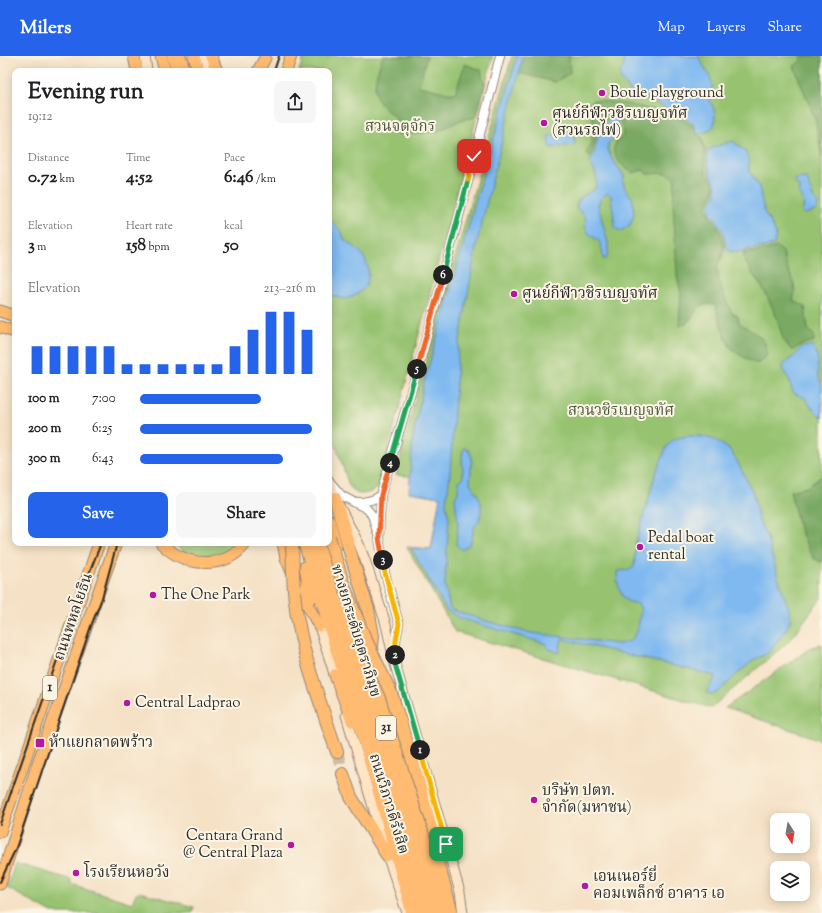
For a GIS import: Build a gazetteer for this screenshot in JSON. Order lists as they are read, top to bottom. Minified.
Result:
{"streets":{"highway":["ทางยกระดับอุตราภิมุข","31"],"main road":["ถนนพหลโยธิน","1","ถนนวิภาวดีรังสิต"]},"parks":["สวนจตุจักร","สวนวชิรเบญจทัศ"],"places":{"other":["Boule playground","ศูนย์กีฬาวชิรเบญจทัศ (สวนรถไฟ)","ศูนย์กีฬาวชิรเบญจทัศ","Pedal boat rental","The One Park","Central Ladprao","บริษัท ปตท. จำกัด(มหาชน)","Centara Grand @ Central Plaza","โรงเรียนหอวัง","เอนเนอร์ยี่ คอมเพล็กซ์ อาคาร เอ"],"transit":["ห้าแยกลาดพร้าว"]},"north":"bottom","page":{"header":"Milers","nav":["Map","Layers","Share"],"heading":["Evening run","19:12"],"stats":[["Distance","0.72 km"],["Time","4:52"],["Pace","6:46 /km"],["Elevation","3 m"],["Heart rate","158 bpm"],["kcal","50"]],"pins":["6","5","4","3","2","1"],"chart":["Elevation","213–216 m"],"list":[{"name":"100 m","note":"7:00"},{"name":"200 m","note":"6:25"},{"name":"300 m","note":"6:43"}],"buttons":["Save","Share"]}}
